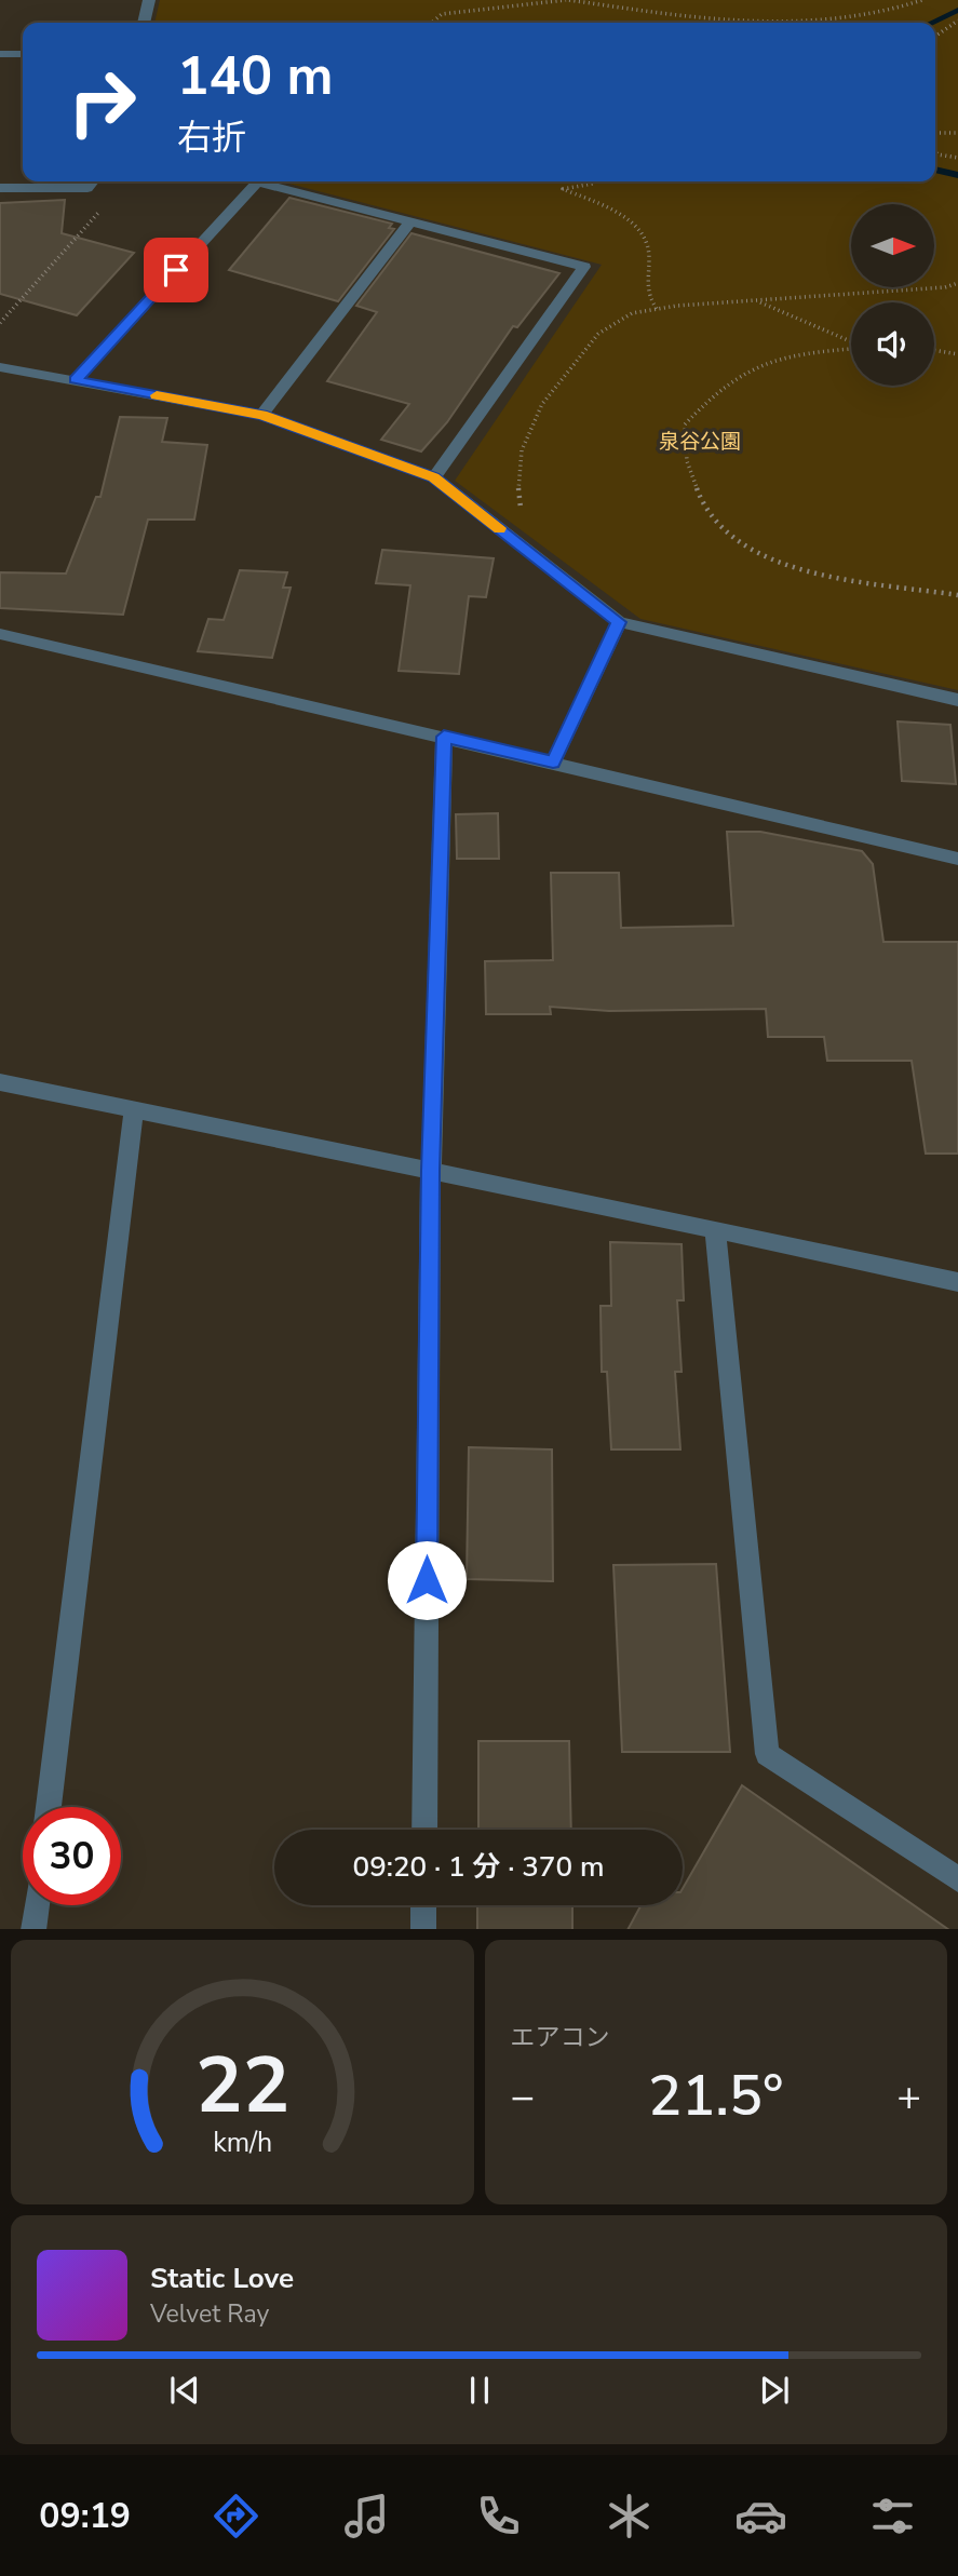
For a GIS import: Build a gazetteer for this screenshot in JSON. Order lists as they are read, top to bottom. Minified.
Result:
{"parks":["泉谷公園"],"north":"right","page":{"turn":["140 m","右折"],"limit":"30","trip":"09:20 · 1 分 · 370 m","tile":"エアコン","heat":["−","21.5°","+"],"song":["Static Love","Velvet Ray"],"tabs":"09:19","gauge":["22","km/h"]}}
